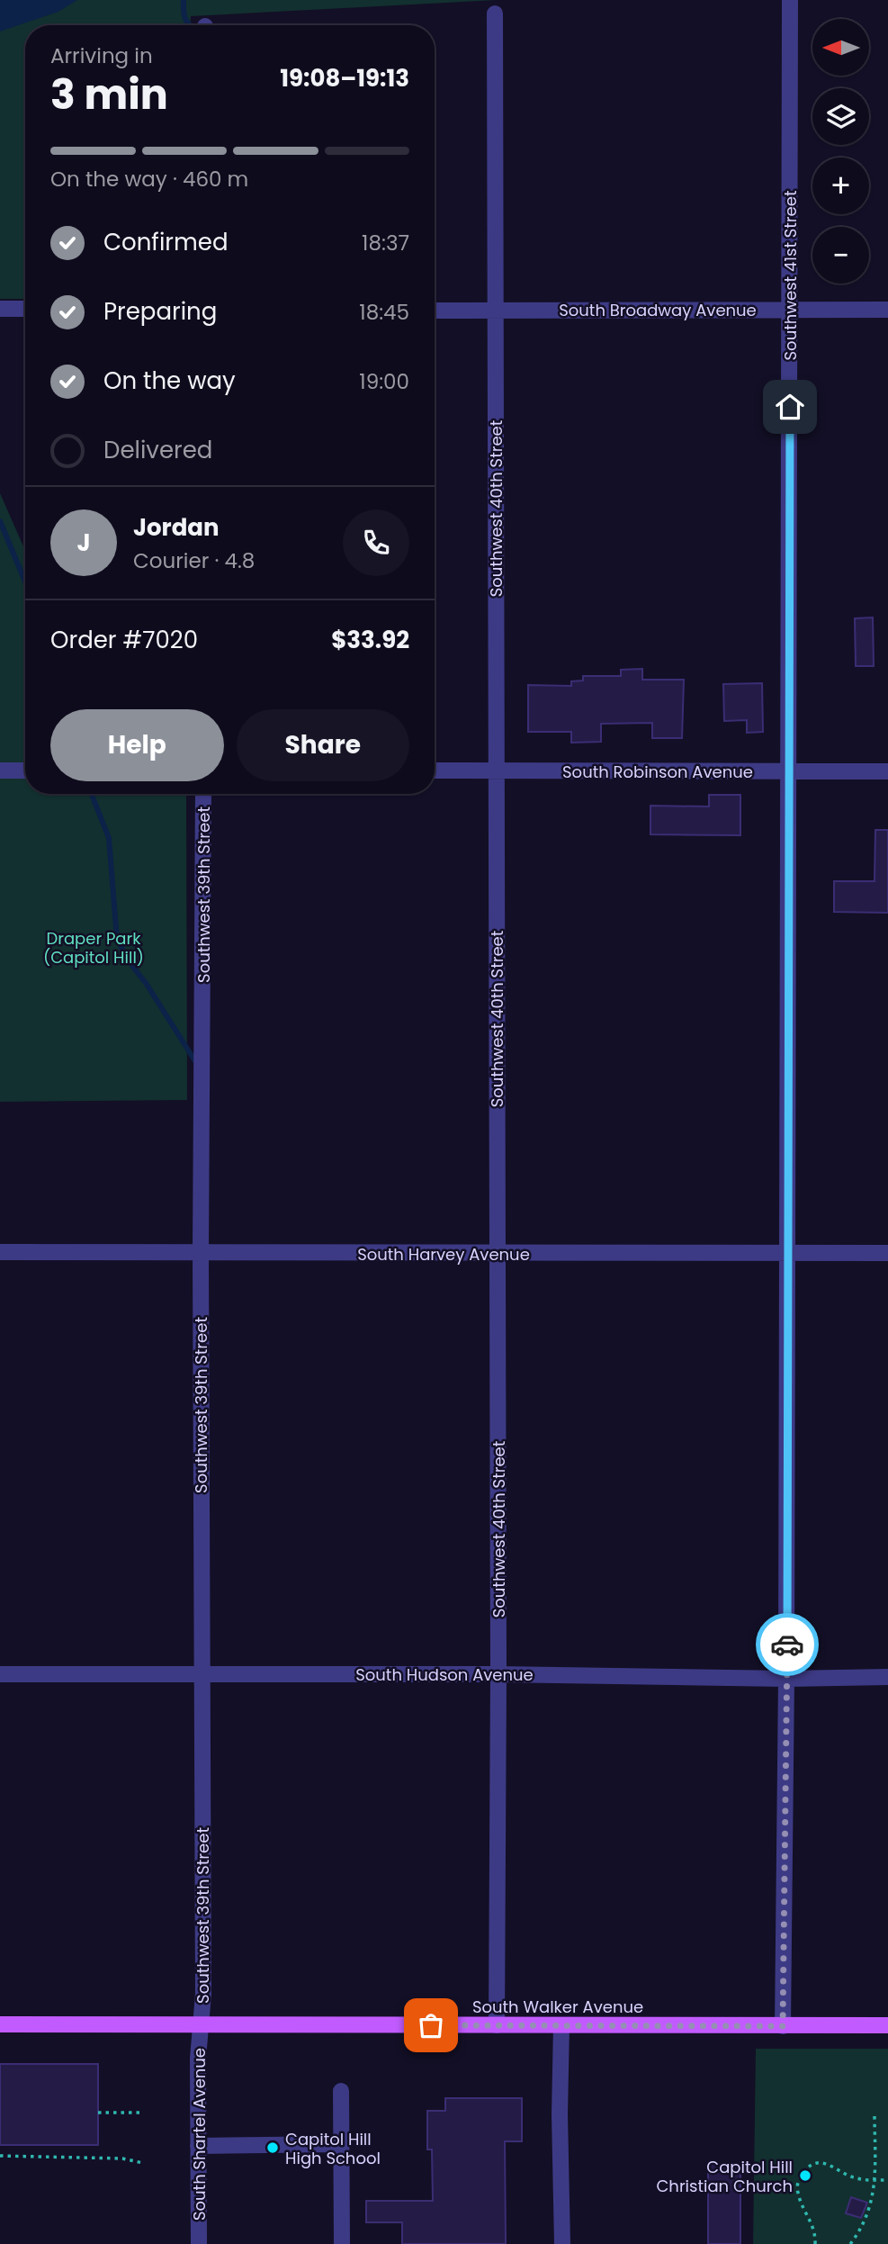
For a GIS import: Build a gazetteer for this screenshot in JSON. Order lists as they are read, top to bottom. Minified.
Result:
{"streets":{"main road":["South Walker Avenue"],"street":["Southwest 41st Street","South Broadway Avenue","Southwest 40th Street","South Robinson Avenue","Southwest 39th Street","South Harvey Avenue","South Hudson Avenue","South Shartel Avenue"]},"crossings":[["Southwest 41st Street","South Broadway Avenue"],["Southwest 41st Street","South Robinson Avenue"],["Southwest 41st Street","South Harvey Avenue"],["Southwest 41st Street","South Hudson Avenue"],["Southwest 41st Street","South Walker Avenue"],["South Broadway Avenue","Southwest 40th Street"],["Southwest 40th Street","South Robinson Avenue"],["Southwest 40th Street","South Harvey Avenue"],["Southwest 40th Street","South Hudson Avenue"],["Southwest 40th Street","South Walker Avenue"],["Southwest 39th Street","South Harvey Avenue"],["Southwest 39th Street","South Hudson Avenue"],["Southwest 39th Street","South Walker Avenue"],["Southwest 39th Street","South Shartel Avenue"],["South Walker Avenue","South Shartel Avenue"]],"parks":["Draper Park (Capitol Hill)"],"places":["Capitol Hill High School","Capitol Hill Christian Church"],"north":"left","page":{"map_buttons":["+","−"],"heading":["3 min","Arriving in","19:08–19:13"],"panel":["Jordan","Courier · 4.8","Order #7020","$33.92"],"bar":"On the way · 460 m","list":[["Confirmed","18:37"],["Preparing","18:45"],["On the way","19:00"],"Delivered"],"round":"J","buttons":["Help","Share"]}}
